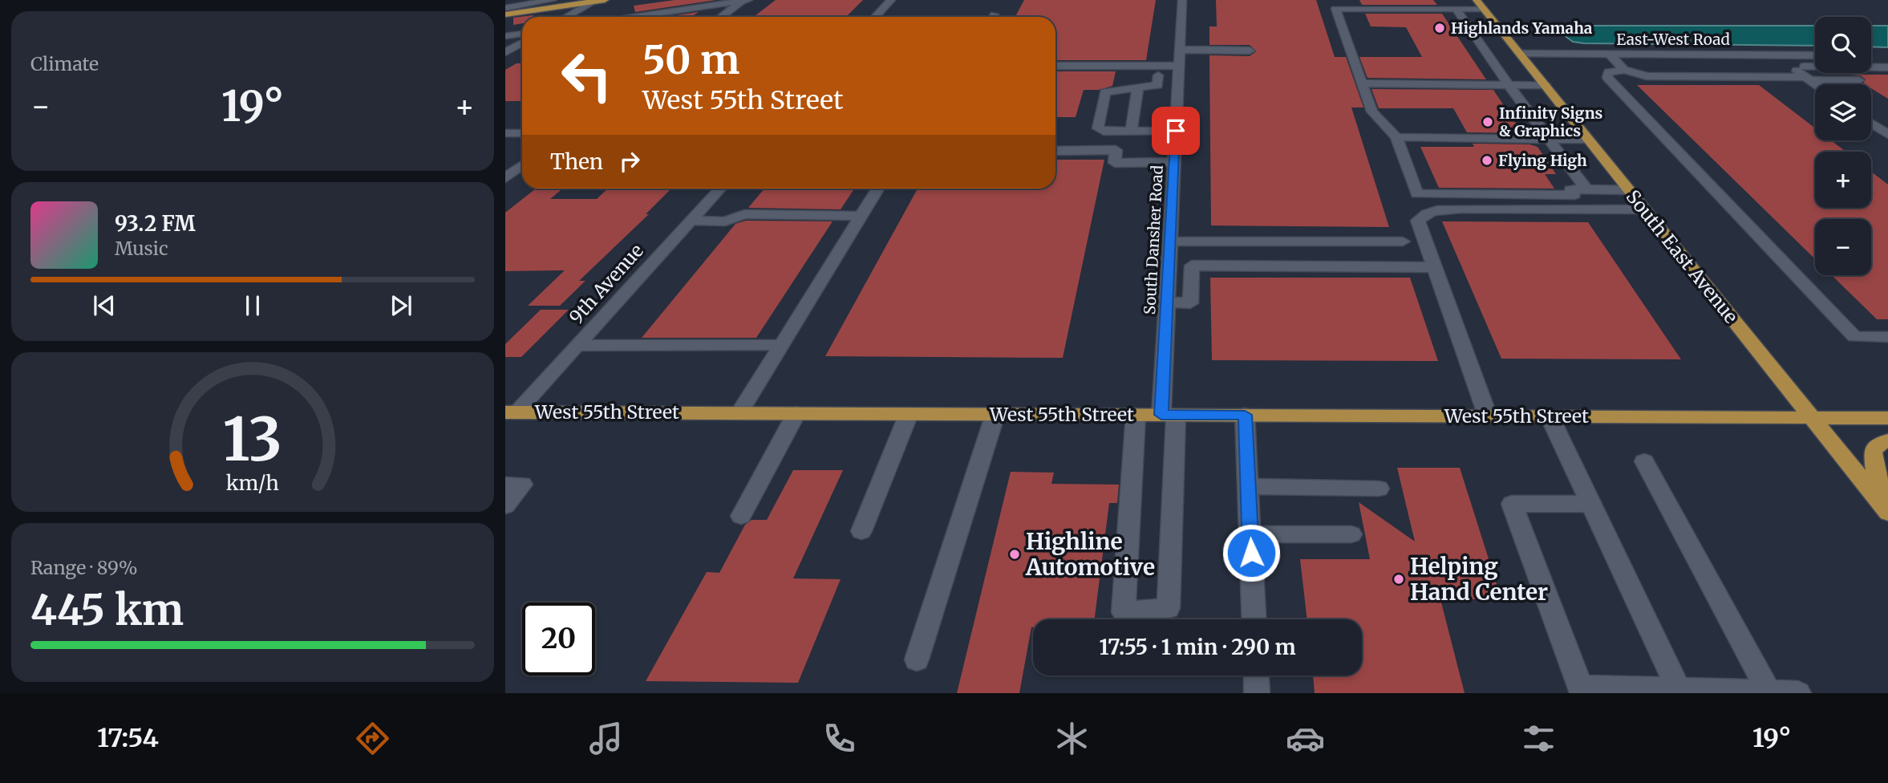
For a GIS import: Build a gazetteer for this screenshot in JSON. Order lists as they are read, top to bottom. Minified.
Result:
{"streets":{"main road":["South East Avenue","West 55th Street"],"street":["East-West Road","South Dansher Road","9th Avenue"]},"crossings":[["East-West Road","South East Avenue"],["South Dansher Road","West 55th Street"],["South East Avenue","West 55th Street"],["9th Avenue","West 55th Street"]],"places":["Highlands Yamaha","Infinity Signs & Graphics","Flying High","Highline Automotive","Helping Hand Center"],"page":{"tile":["Climate",["Range · 89%","445 km"]],"map_buttons":["+","−"],"turn":["50 m","West 55th Street"],"heat":["−","19°","+"],"then":"Then","song":["93.2 FM","Music"],"limit":"20","trip":"17:55 · 1 min · 290 m","tabs":["17:54","19°"],"gauge":["13","km/h"]}}
